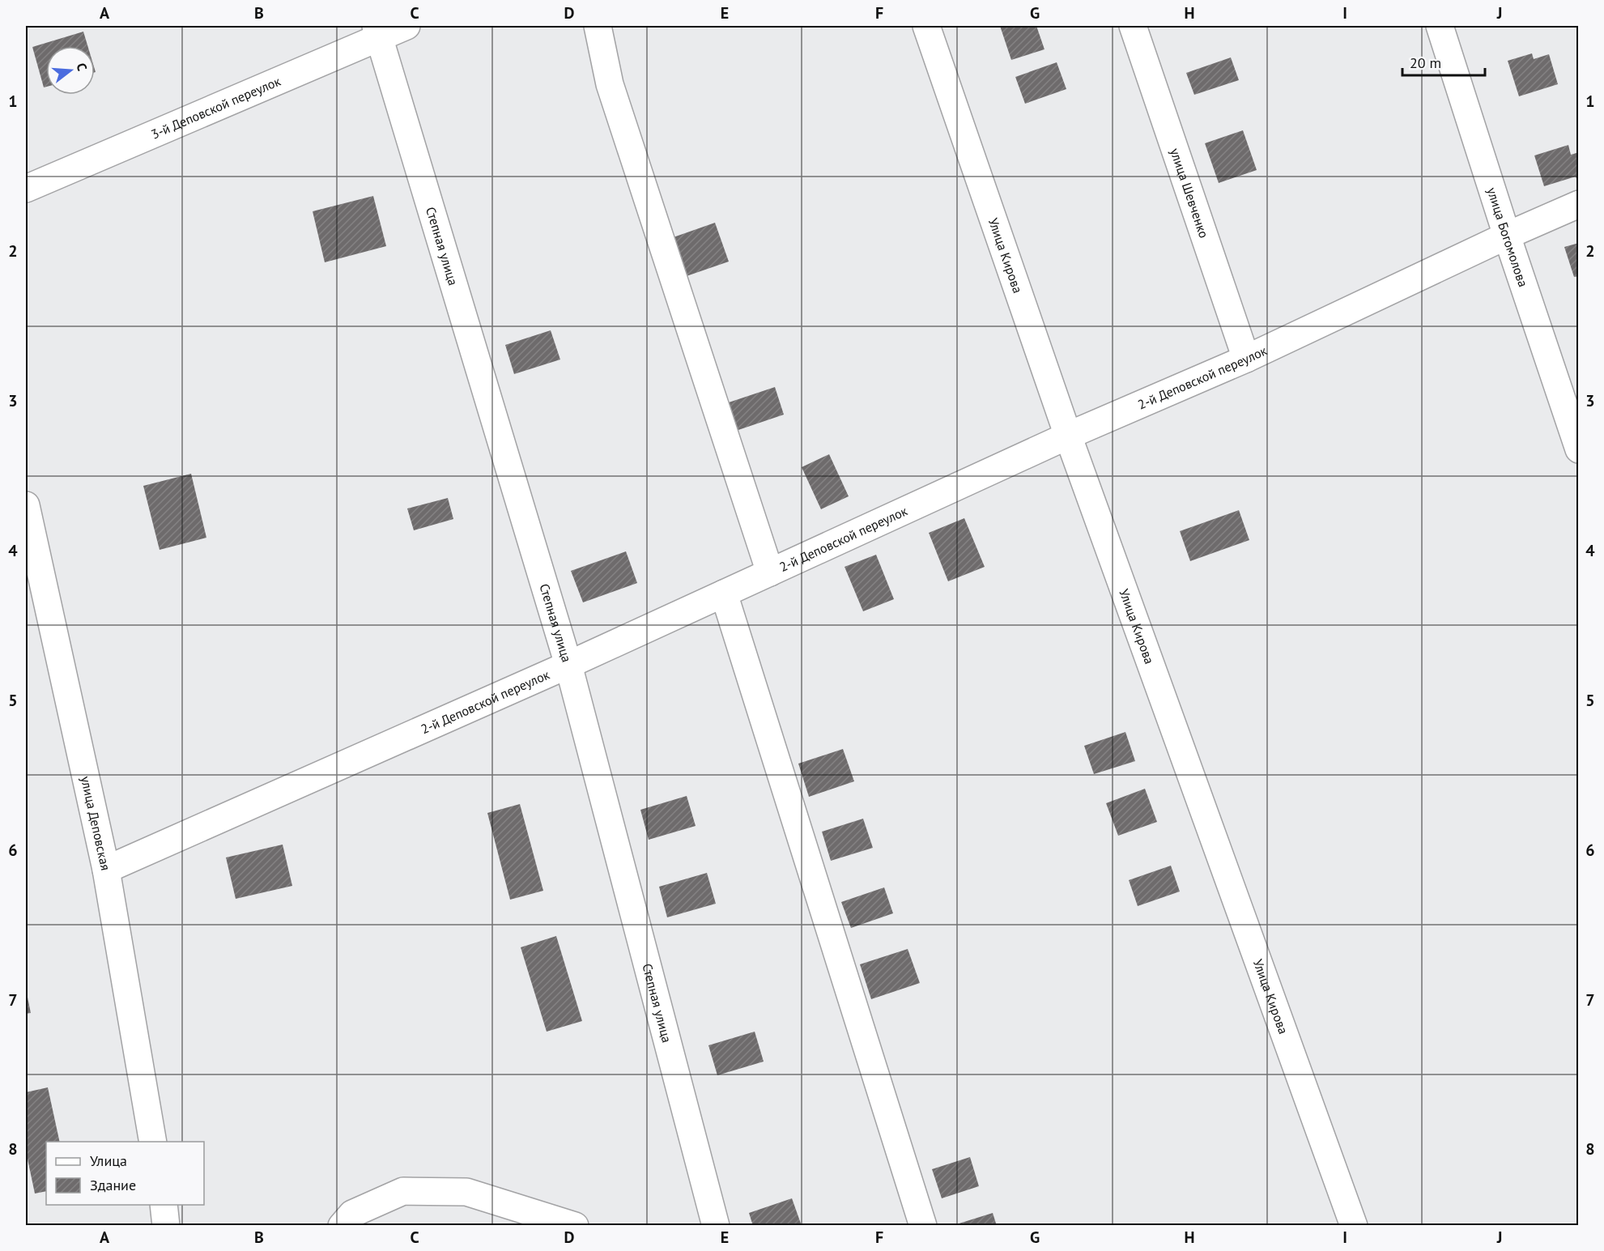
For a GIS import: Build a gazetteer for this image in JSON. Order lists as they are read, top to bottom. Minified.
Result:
{"streets":{"street":["3-й Деповской переулок","улица Шевченко","улица Богомолова","Степная улица","Улица Кирова","2-й Деповской переулок","улица Деповская"]},"crossings":[["3-й Деповской переулок","Степная улица"],["улица Шевченко","2-й Деповской переулок"],["улица Богомолова","2-й Деповской переулок"],["Степная улица","2-й Деповской переулок"],["Улица Кирова","2-й Деповской переулок"],["2-й Деповской переулок","улица Деповская"]],"legend":["Улица","Здание"],"scale_bar":"20 m","north":"right","grid":{"columns":["A","B","C","D","E","F","G","H","I","J"],"rows":["1","2","3","4","5","6","7","8"]}}
